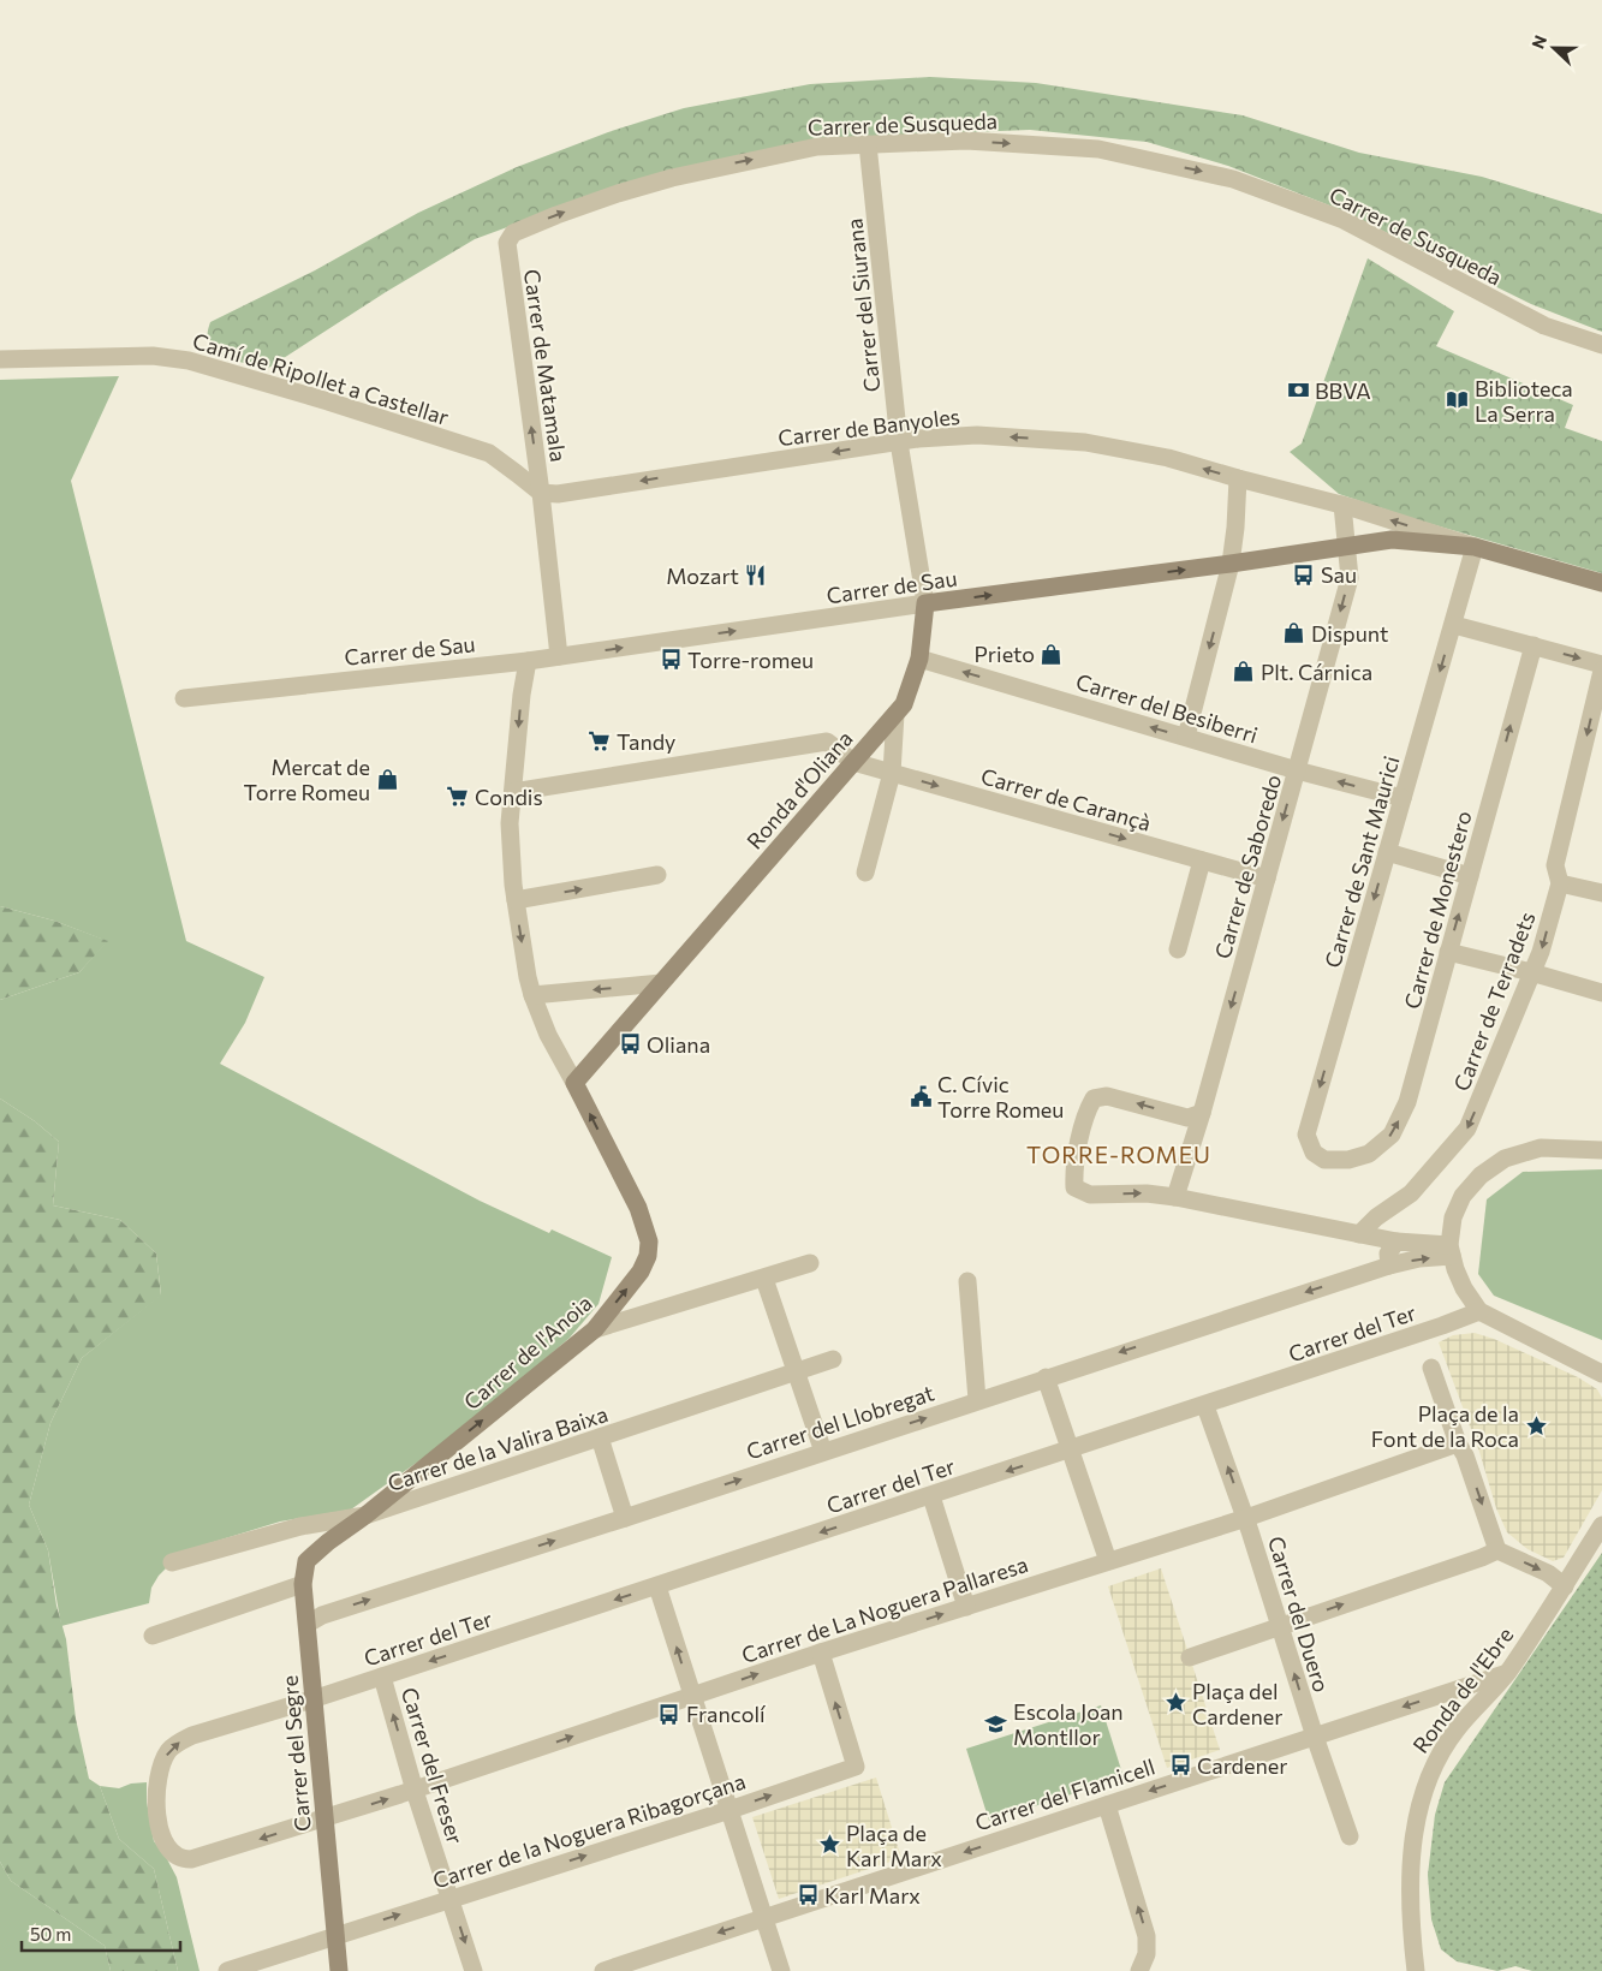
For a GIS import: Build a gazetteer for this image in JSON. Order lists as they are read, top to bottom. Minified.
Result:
{"streets":{"street":["Carrer de Susqueda","Carrer del Siurana","Carrer de Matamala","Camí de Ripollet a Castellar","Carrer de Banyoles","Carrer de Sau","Carrer del Besiberri","Ronda d'Oliana","Carrer de Carançà","Carrer de Sant Maurici","Carrer de Saboredo","Carrer de Monestero","Carrer de Terradets","Carrer del Ter","Carrer de l'Anoia","Carrer del Llobregat","Carrer de la Valira Baixa","Carrer de La Noguera Pallaresa","Carrer del Duero","Ronda de l'Ebre","Carrer del Segre","Carrer del Freser","Carrer del Flamicell","Carrer de la Noguera Ribagorçana"]},"crossings":[["Carrer de Susqueda","Carrer del Siurana"],["Carrer de Susqueda","Carrer de Matamala"],["Carrer del Siurana","Carrer de Banyoles"],["Carrer del Siurana","Carrer de Sau"],["Carrer del Siurana","Ronda d'Oliana"],["Carrer de Matamala","Camí de Ripollet a Castellar"],["Carrer de Matamala","Carrer de Banyoles"],["Camí de Ripollet a Castellar","Carrer de Banyoles"],["Carrer de Banyoles","Carrer de Sau"],["Carrer de Banyoles","Carrer de Sant Maurici"],["Carrer de Sau","Ronda d'Oliana"],["Carrer de Sau","Carrer de Sant Maurici"],["Carrer de Sau","Carrer de Saboredo"],["Carrer de Sau","Carrer de l'Anoia"],["Carrer del Besiberri","Ronda d'Oliana"],["Carrer del Besiberri","Carrer de Sant Maurici"],["Carrer del Besiberri","Carrer de Saboredo"],["Ronda d'Oliana","Carrer de Carançà"],["Ronda d'Oliana","Carrer de l'Anoia"],["Carrer de Carançà","Carrer de Saboredo"],["Carrer de Sant Maurici","Carrer de Monestero"],["Carrer del Ter","Carrer de La Noguera Pallaresa"],["Carrer del Ter","Carrer del Duero"],["Carrer del Ter","Carrer del Segre"],["Carrer del Ter","Carrer del Freser"],["Carrer de l'Anoia","Carrer de la Valira Baixa"],["Carrer de l'Anoia","Carrer del Segre"],["Carrer del Llobregat","Carrer del Segre"],["Carrer de La Noguera Pallaresa","Carrer del Duero"],["Carrer de La Noguera Pallaresa","Carrer del Segre"],["Carrer de La Noguera Pallaresa","Carrer del Freser"],["Carrer de La Noguera Pallaresa","Carrer de la Noguera Ribagorçana"],["Carrer del Duero","Carrer del Flamicell"],["Ronda de l'Ebre","Carrer del Flamicell"],["Carrer del Segre","Carrer de la Noguera Ribagorçana"],["Carrer del Freser","Carrer de la Noguera Ribagorçana"]],"one_way":["Carrer de Susqueda","Carrer de Matamala","Carrer de Banyoles","Carrer del Besiberri","Carrer de Carançà","Carrer de Sant Maurici","Carrer de Monestero","Carrer de Terradets","Carrer de la Noguera Ribagorçana"],"districts":["TORRE-ROMEU"],"places":{"bank":["BBVA"],"library":["Biblioteca La Serra"],"bus stop":["Sau","Torre-romeu","Oliana","Francolí","Cardener","Karl Marx"],"restaurant":["Mozart"],"shop":["Dispunt","Prieto","Plt. Cárnica","Mercat de Torre Romeu"],"supermarket":["Tandy","Condis"],"public building":["C. Cívic Torre Romeu"],"place":["Plaça de la Font de la Roca","Plaça del Cardener","Plaça de Karl Marx"],"school or university":["Escola Joan Montllor"]},"scale_bar":"50 m","north":"left"}
